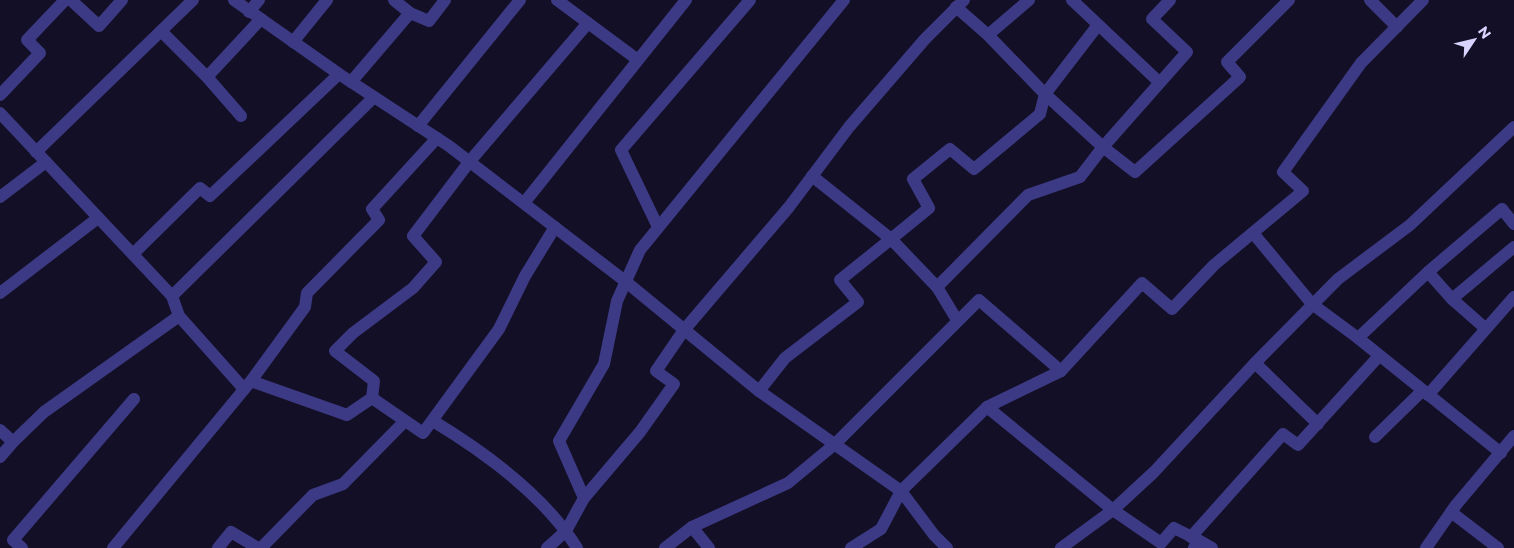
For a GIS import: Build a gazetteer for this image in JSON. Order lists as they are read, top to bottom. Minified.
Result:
{"north":"top right"}
